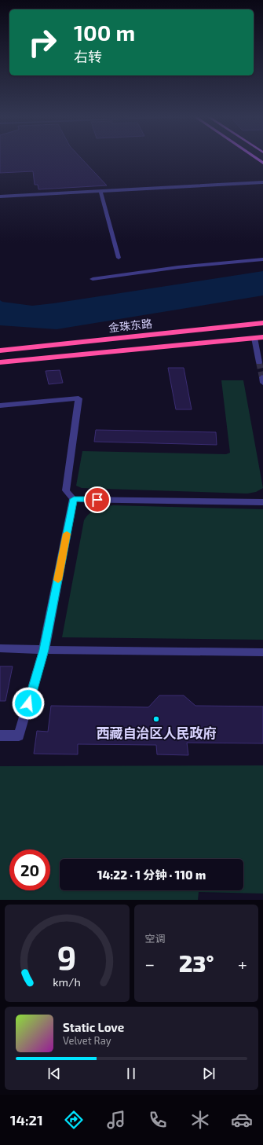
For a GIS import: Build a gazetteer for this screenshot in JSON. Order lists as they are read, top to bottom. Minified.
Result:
{"streets":{"highway":["金珠东路"]},"places":["西藏自治区人民政府"],"page":{"turn":["100 m","右转"],"limit":"20","trip":"14:22 · 1 分钟 · 110 m","tile":"空调","heat":["−","23°","+"],"song":["Static Love","Velvet Ray"],"tabs":"14:21","gauge":["9","km/h"]}}
